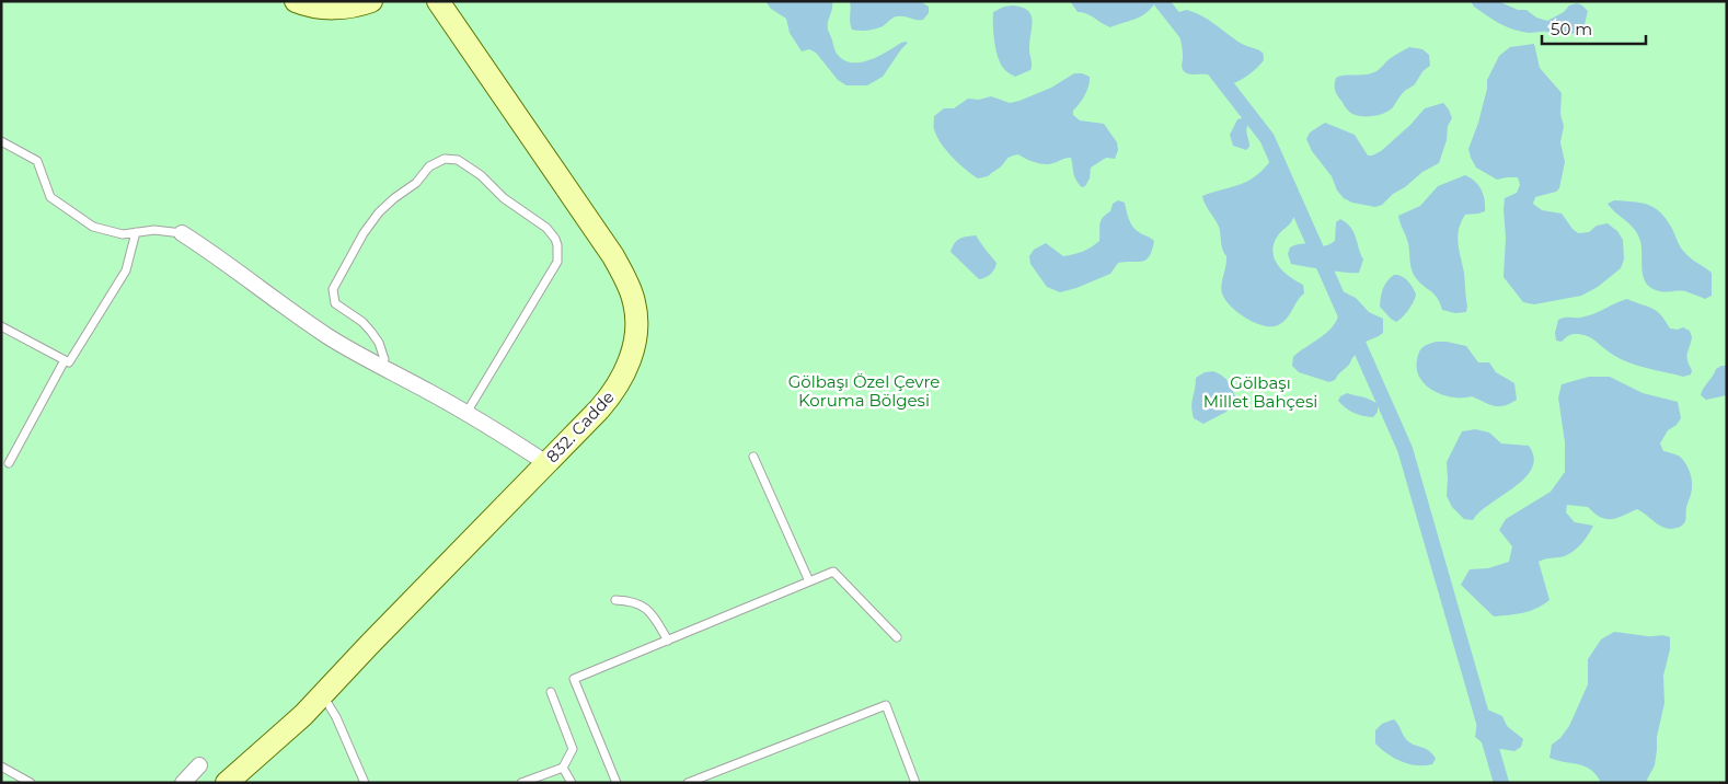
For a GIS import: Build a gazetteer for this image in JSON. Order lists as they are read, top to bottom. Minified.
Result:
{"streets":{"street":["832. Cadde"]},"parks":["Gölbaşı Özel Çevre Koruma Bölgesi","Gölbaşı Millet Bahçesi"],"scale_bar":"50 m"}
